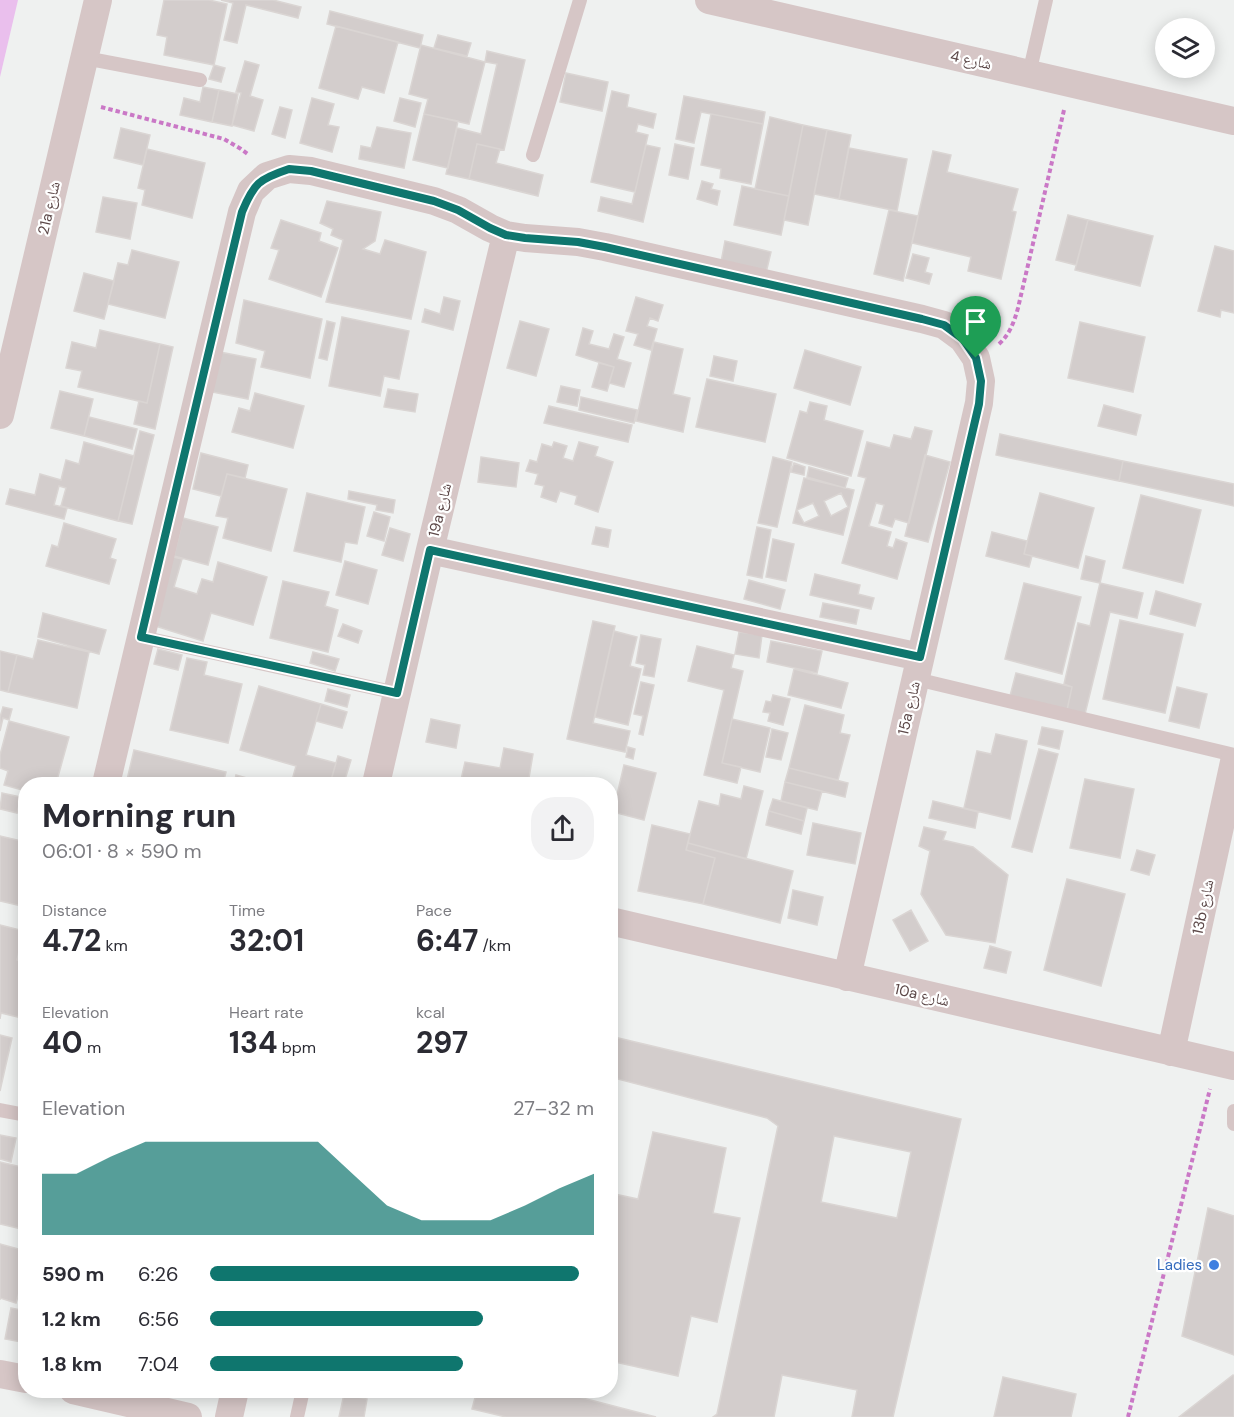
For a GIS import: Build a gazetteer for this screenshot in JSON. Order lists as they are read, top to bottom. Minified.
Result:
{"streets":{"street":["شارع 4","21a شارع","19a شارع","15a شارع","13b شارع","10a شارع"]},"crossings":[["15a شارع","10a شارع"],["13b شارع","10a شارع"]],"places":["Ladies"],"page":{"heading":["Morning run","06:01 · 8 × 590 m"],"stats":[["Distance","4.72 km"],["Time","32:01"],["Pace","6:47 /km"],["Elevation","40 m"],["Heart rate","134 bpm"],["kcal","297"]],"chart":["Elevation","27–32 m"],"list":[{"name":"590 m","note":"6:26"},{"name":"1.2 km","note":"6:56"},{"name":"1.8 km","note":"7:04"}]}}
